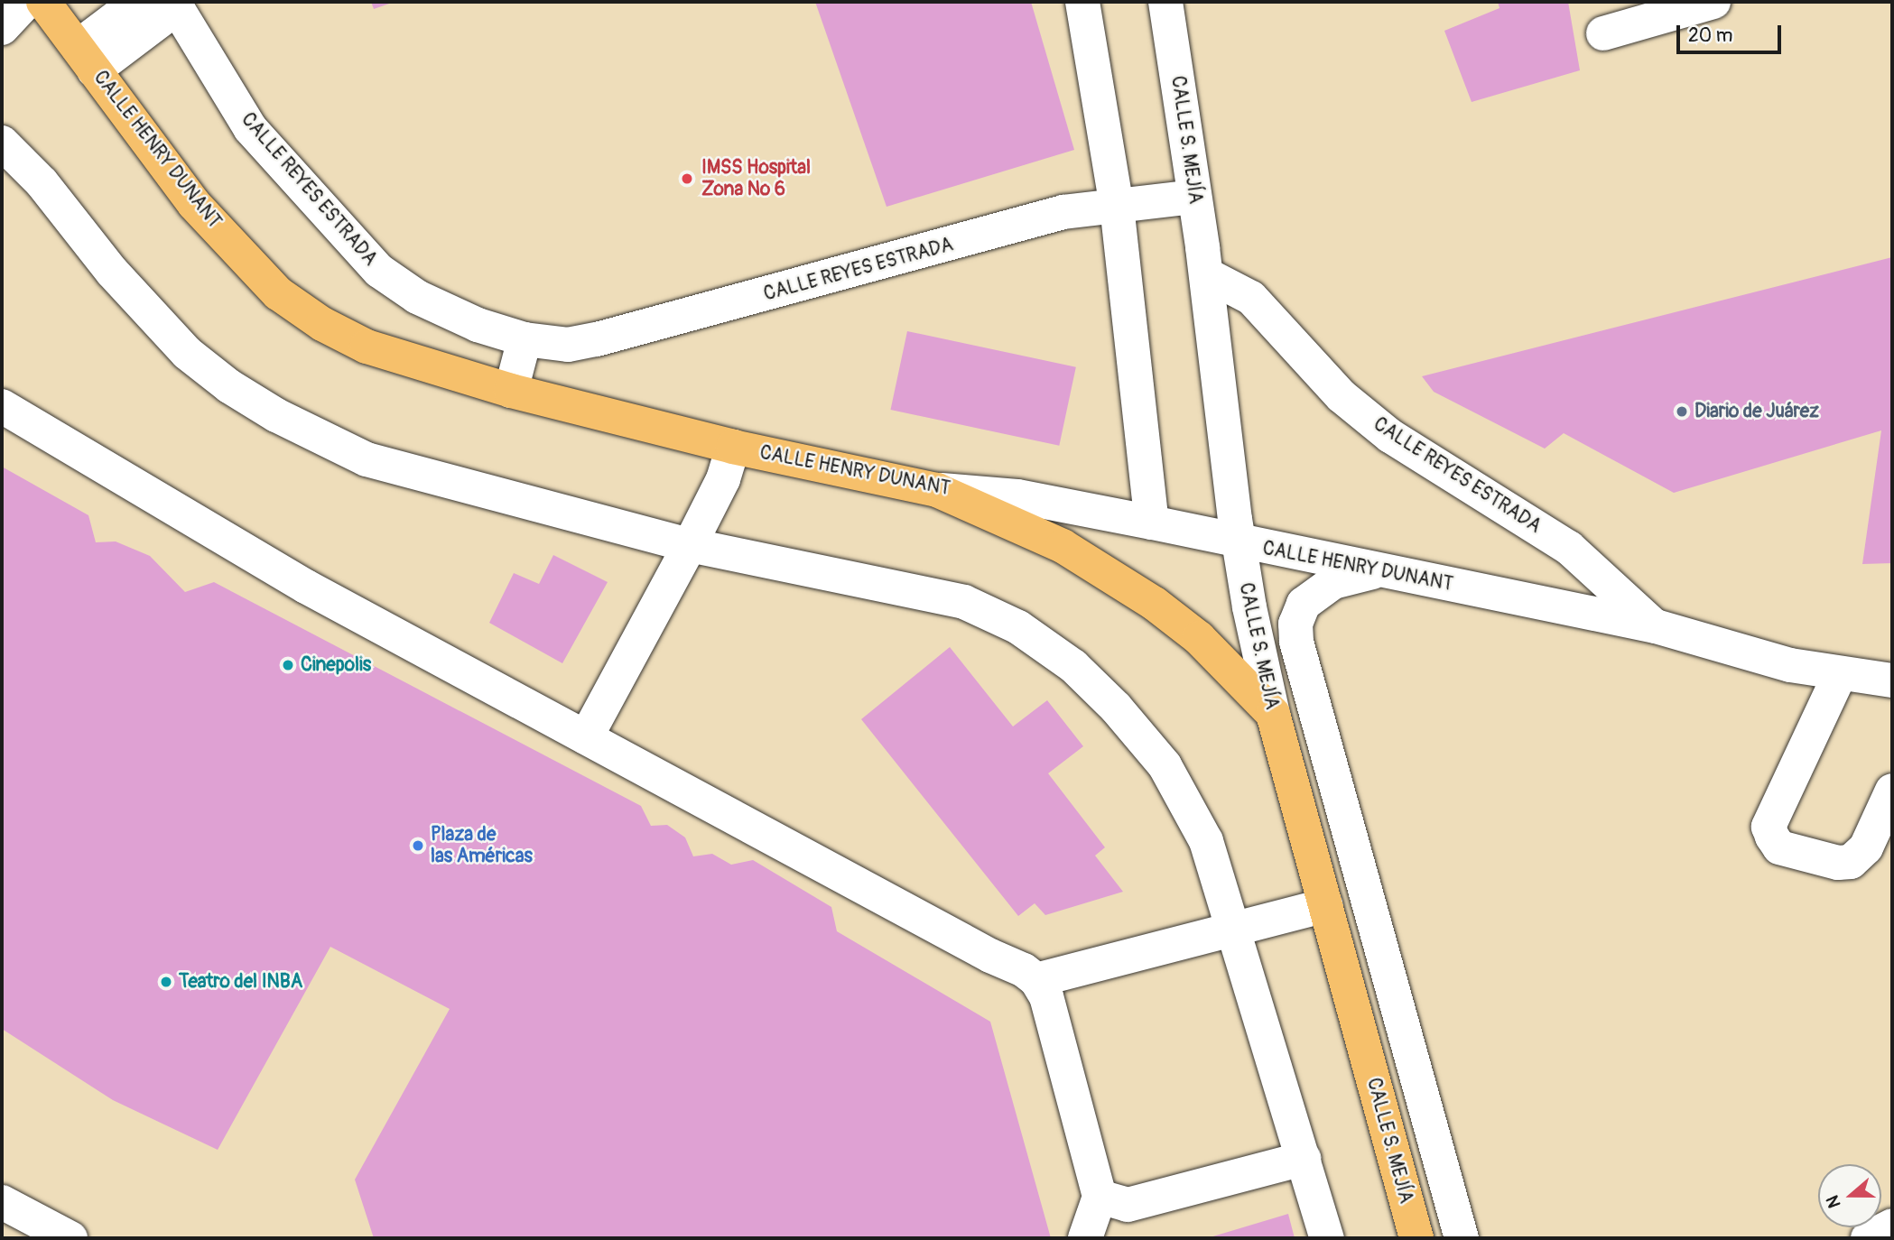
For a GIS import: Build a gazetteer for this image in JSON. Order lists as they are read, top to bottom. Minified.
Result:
{"streets":{"main road":["CALLE S. MEJÍA","CALLE HENRY DUNANT"],"street":["CALLE REYES ESTRADA"]},"crossings":[["CALLE S. MEJÍA","CALLE HENRY DUNANT"],["CALLE S. MEJÍA","CALLE REYES ESTRADA"],["CALLE HENRY DUNANT","CALLE REYES ESTRADA"]],"places":["IMSS Hospital Zona No 6","Diario de Juárez","Cinepolis","Plaza de las Américas","Teatro del INBA"],"scale_bar":"20 m","north":"left"}
